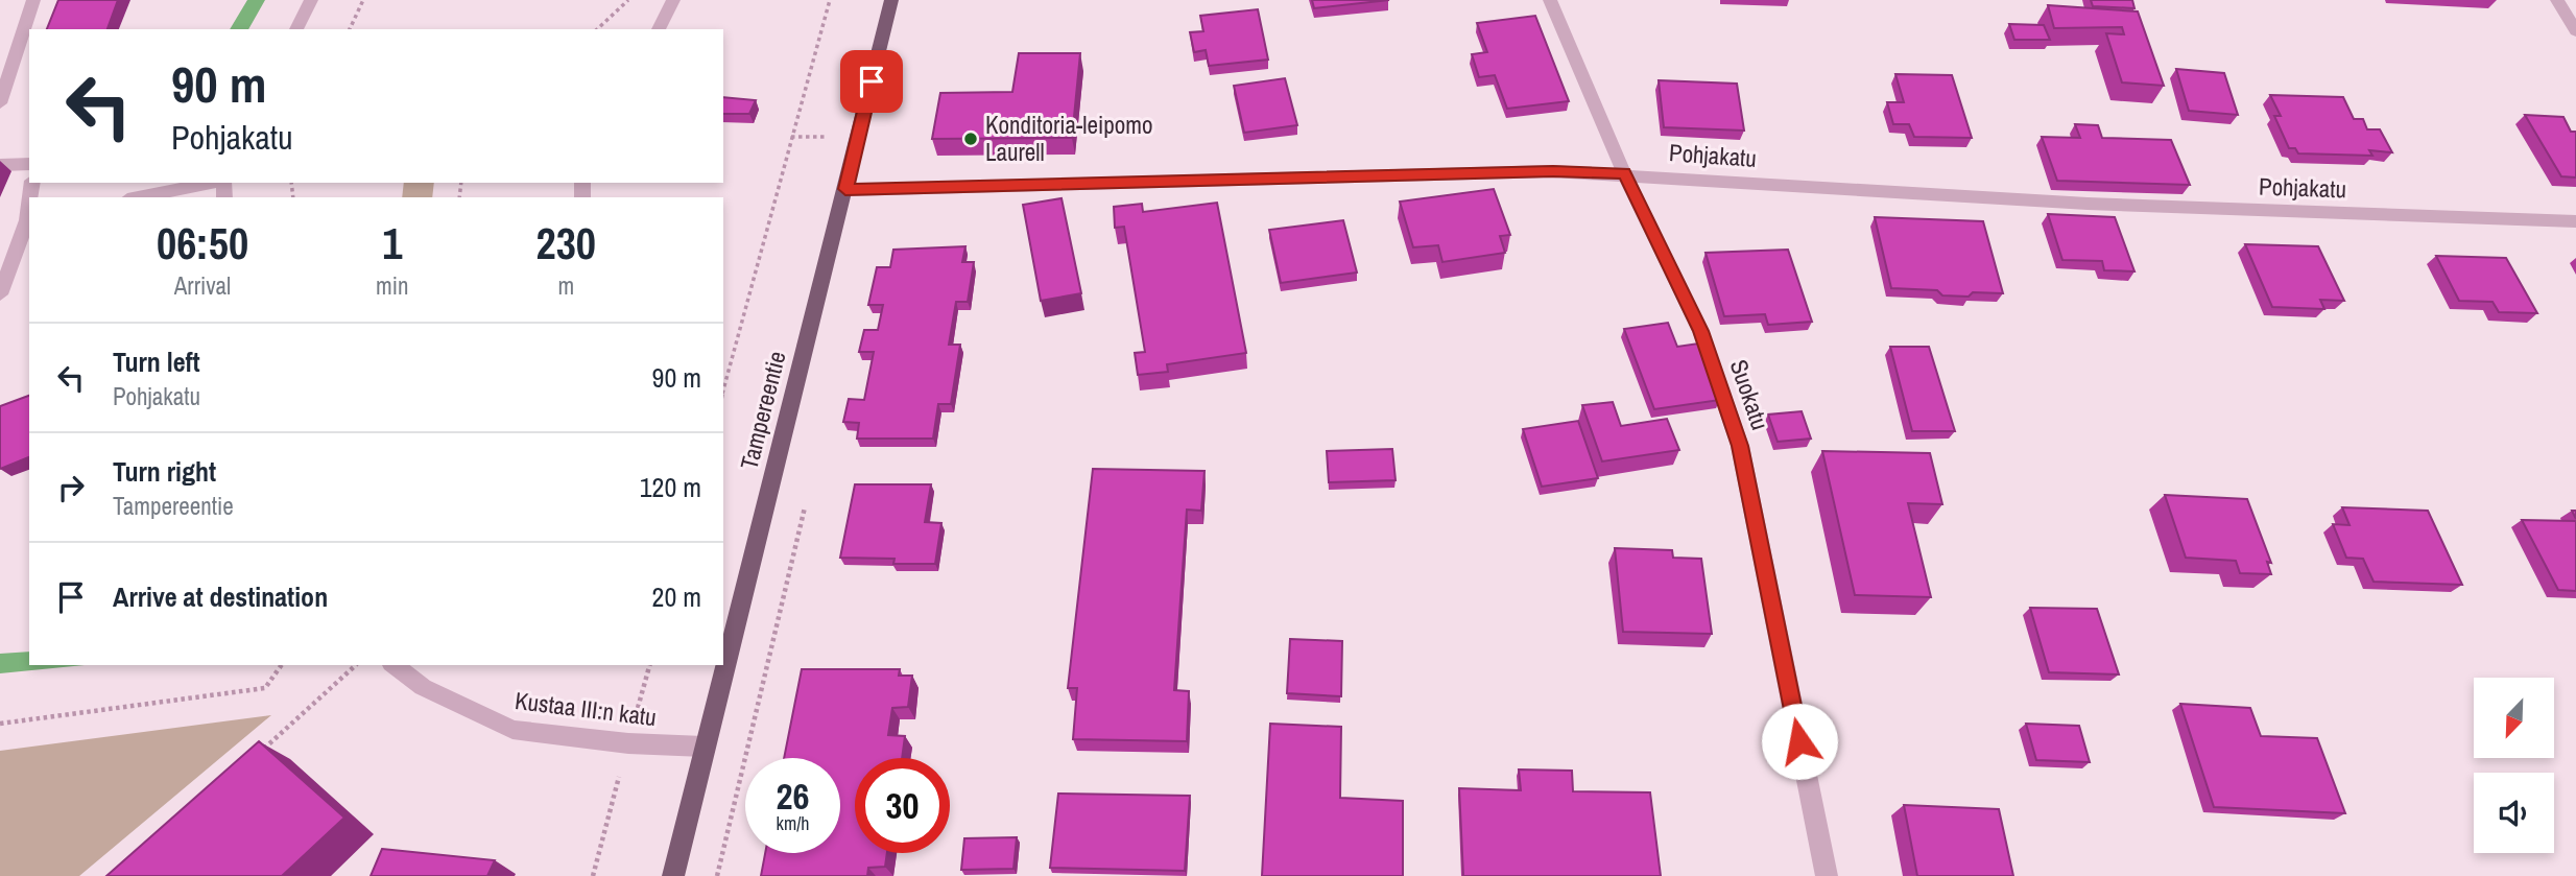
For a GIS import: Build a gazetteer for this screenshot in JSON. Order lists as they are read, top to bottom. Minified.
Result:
{"streets":{"main road":["Tampereentie"],"street":["Pohjakatu","Suokatu","Kustaa III:n katu"]},"crossings":[["Pohjakatu","Suokatu"],["Pohjakatu","Tampereentie"],["Tampereentie","Kustaa III:n katu"]],"places":["Konditoria-leipomo Laurell"],"north":"bottom left","page":{"turn":["90 m","Pohjakatu"],"eta":["06:50","Arrival","1","min","230","m"],"list":[{"name":"Turn left","note":"Pohjakatu","value":"90 m"},{"name":"Turn right","note":"Tampereentie","value":"120 m"},{"name":"Arrive at destination","value":"20 m"}],"speed":"26 km/h","limit":"30"}}
